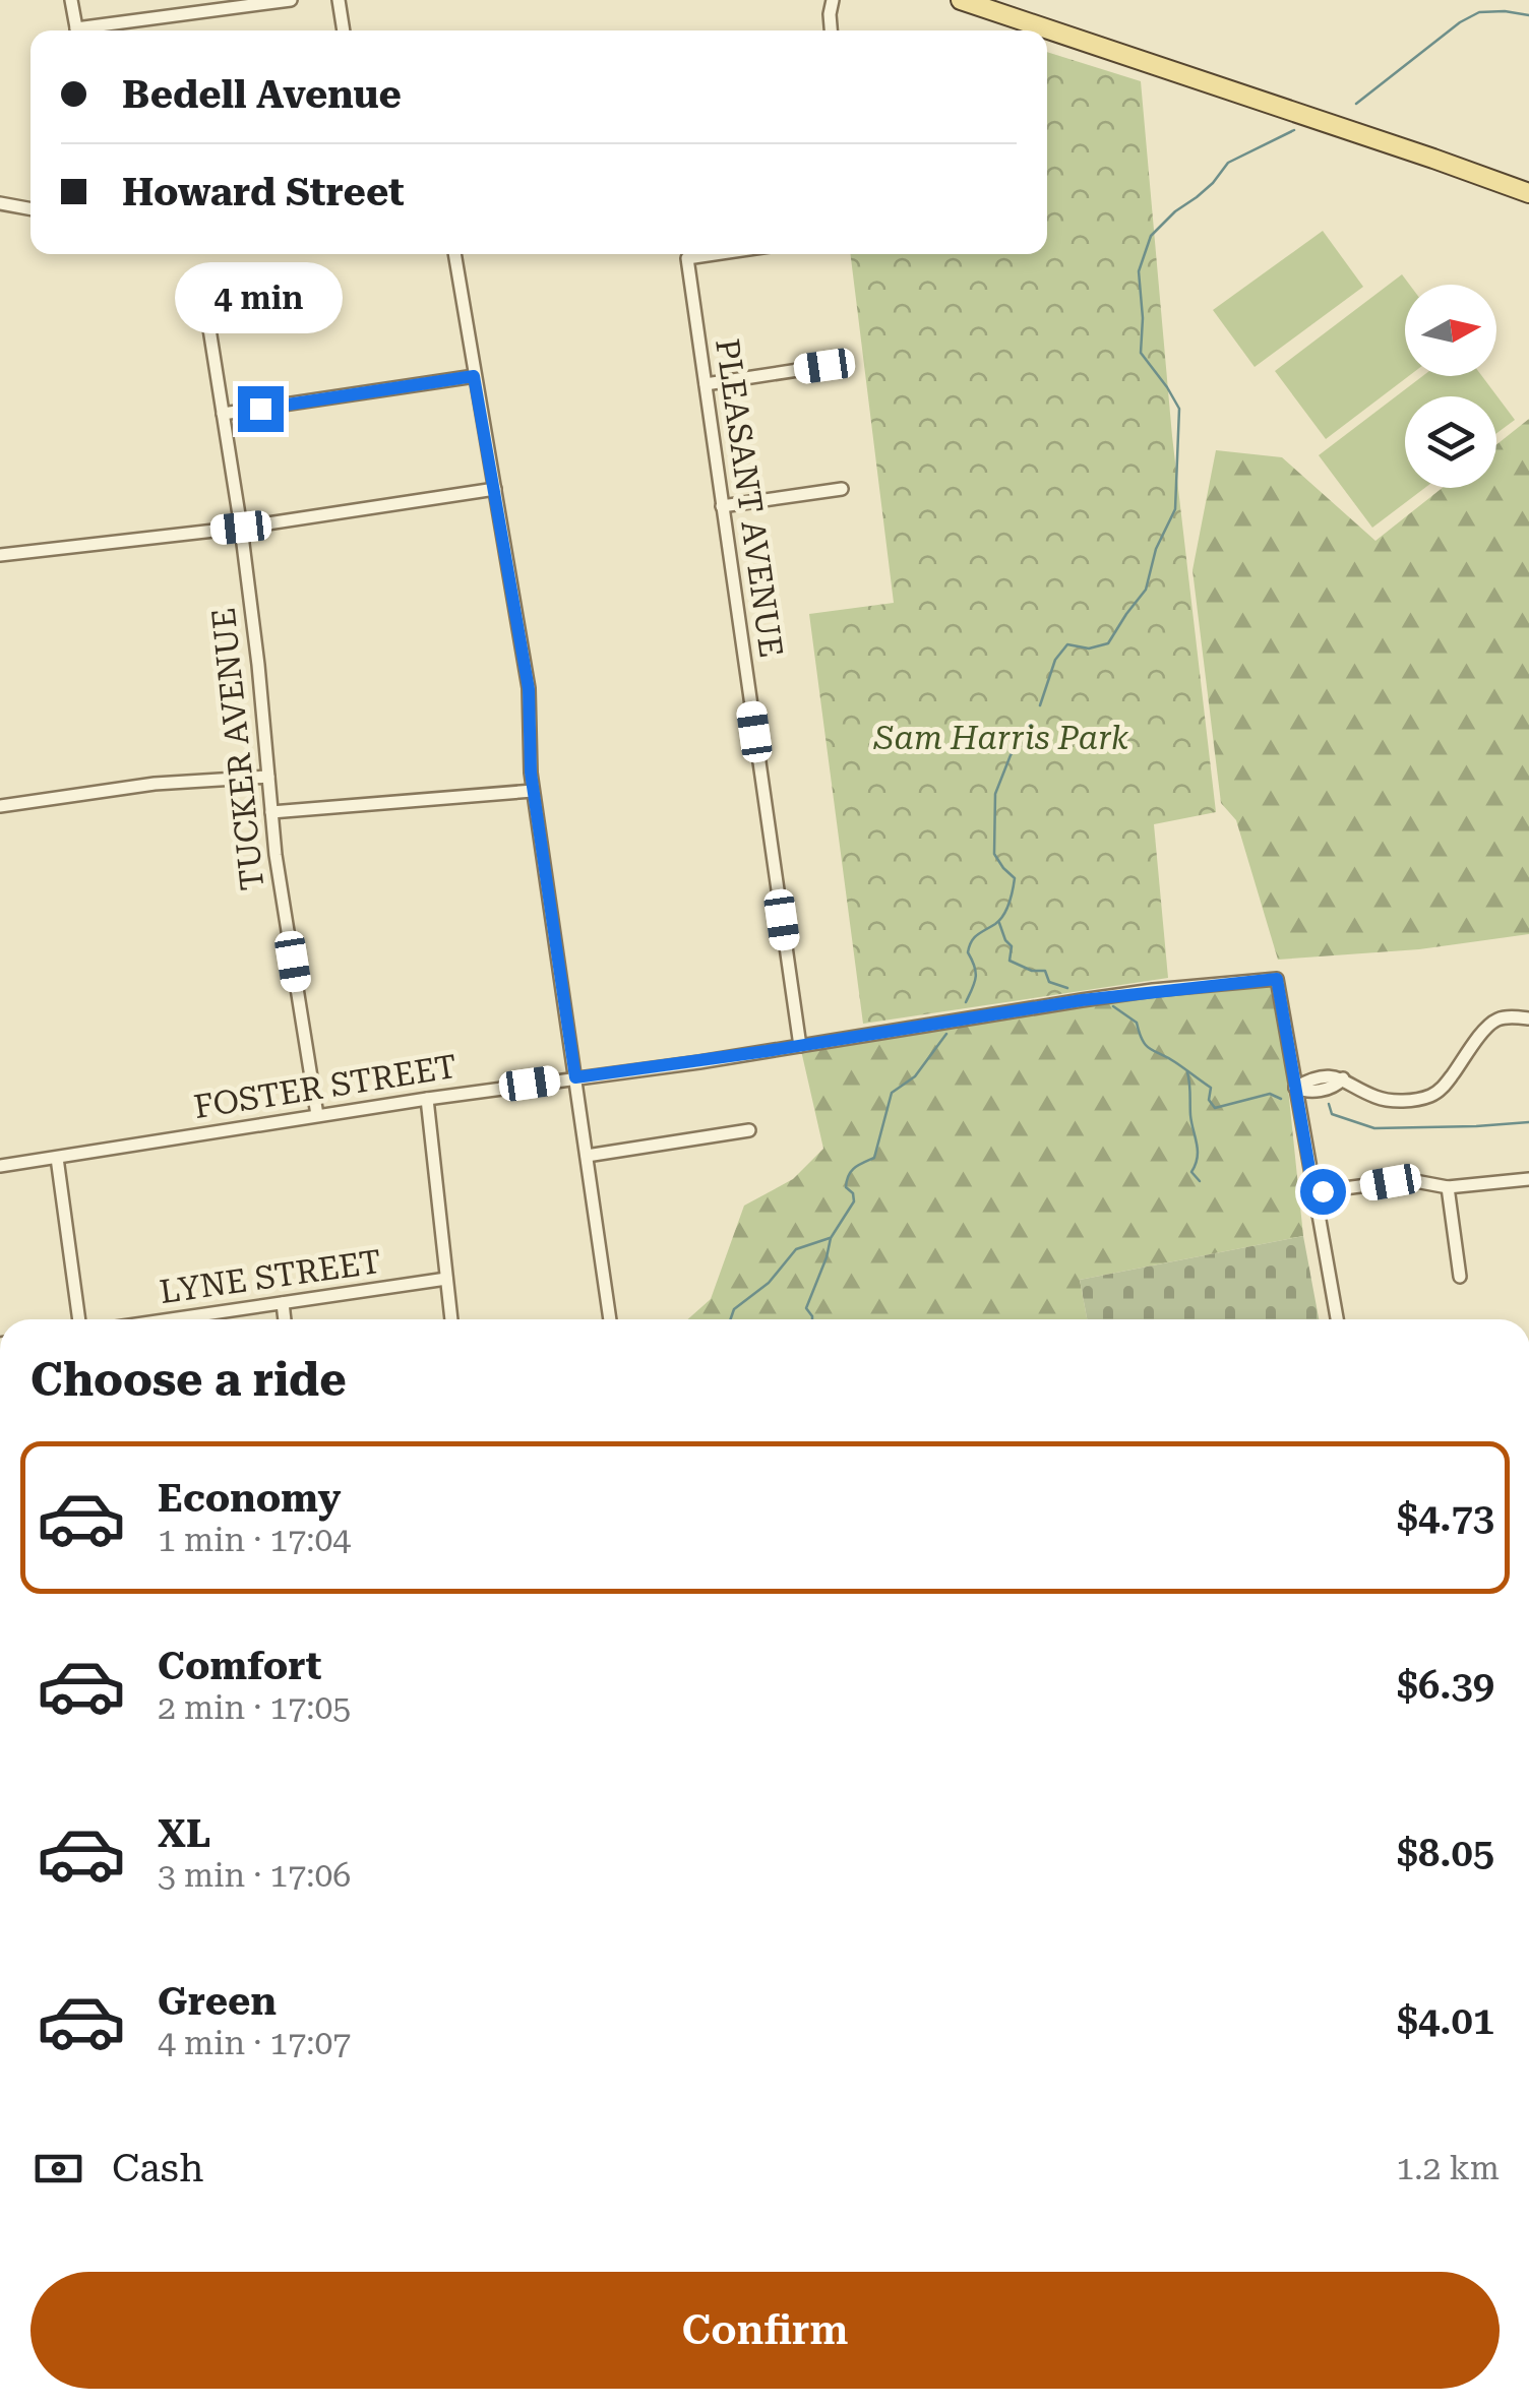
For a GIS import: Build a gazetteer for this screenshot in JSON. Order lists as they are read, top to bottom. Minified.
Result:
{"streets":{"street":["PLEASANT AVENUE","TUCKER AVENUE","FOSTER STREET","LYNE STREET"]},"crossings":[["PLEASANT AVENUE","FOSTER STREET"],["TUCKER AVENUE","FOSTER STREET"]],"parks":["Sam Harris Park"],"north":"right","page":{"banner":["Bedell Avenue","Howard Street"],"bubble":"4 min","heading":"Choose a ride","list":[{"name":"Economy","note":"1 min · 17:04","value":"$4.73"},{"name":"Comfort","note":"2 min · 17:05","value":"$6.39"},{"name":"XL","note":"3 min · 17:06","value":"$8.05"},{"name":"Green","note":"4 min · 17:07","value":"$4.01"}],"pay":["Cash","1.2 km"],"buttons":"Confirm"}}
